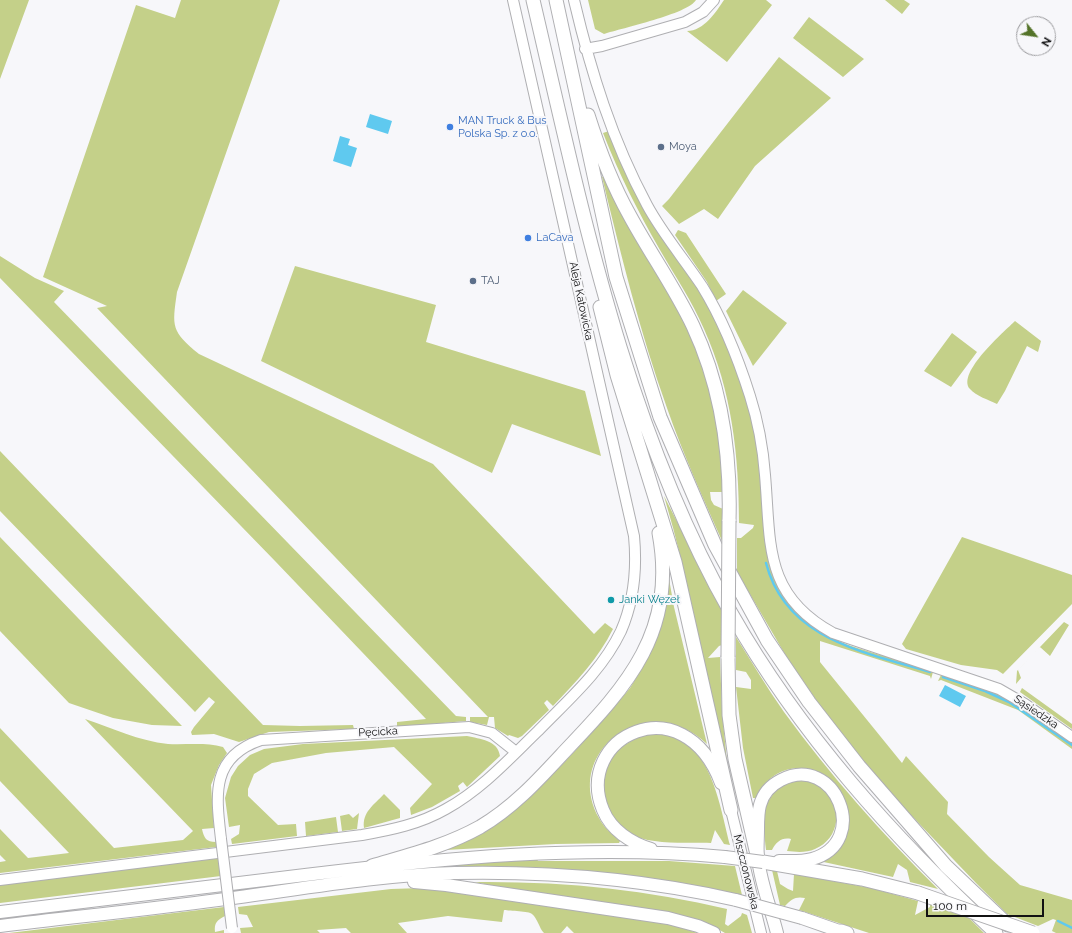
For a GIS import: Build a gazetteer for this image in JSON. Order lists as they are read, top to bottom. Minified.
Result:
{"streets":{"street":["Aleja Katowicka","Sąsiedzka","Pęcicka","Mszczonowska"]},"crossings":[["Aleja Katowicka","Pęcicka"]],"places":["MAN Truck & Bus Polska Sp. z o.o.","Moya","LaCava","TAJ","Janki Węzeł"],"scale_bar":"100 m","north":"bottom right"}
